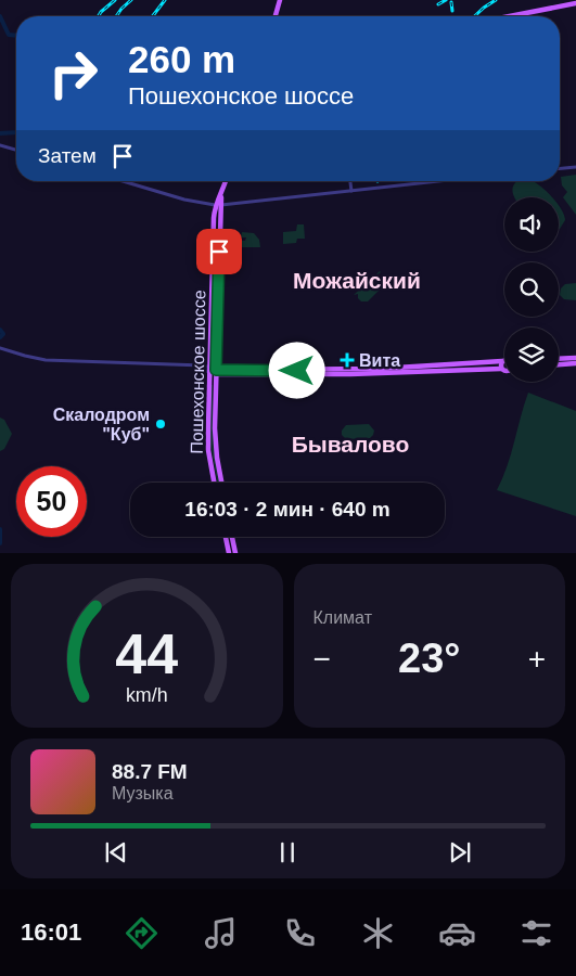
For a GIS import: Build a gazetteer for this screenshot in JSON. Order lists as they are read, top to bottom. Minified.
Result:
{"streets":{"main road":["Пошехонское шоссе"]},"districts":["Можайский","Бывалово"],"places":{"health":["Вита"],"other":["Скалодром \"Куб\""]},"page":{"turn":["260 m","Пошехонское шоссе"],"then":"Затем","limit":"50","trip":"16:03 · 2 мин · 640 m","tile":"Климат","heat":["−","23°","+"],"song":["88.7 FM","Музыка"],"tabs":"16:01","gauge":["44","km/h"]}}
